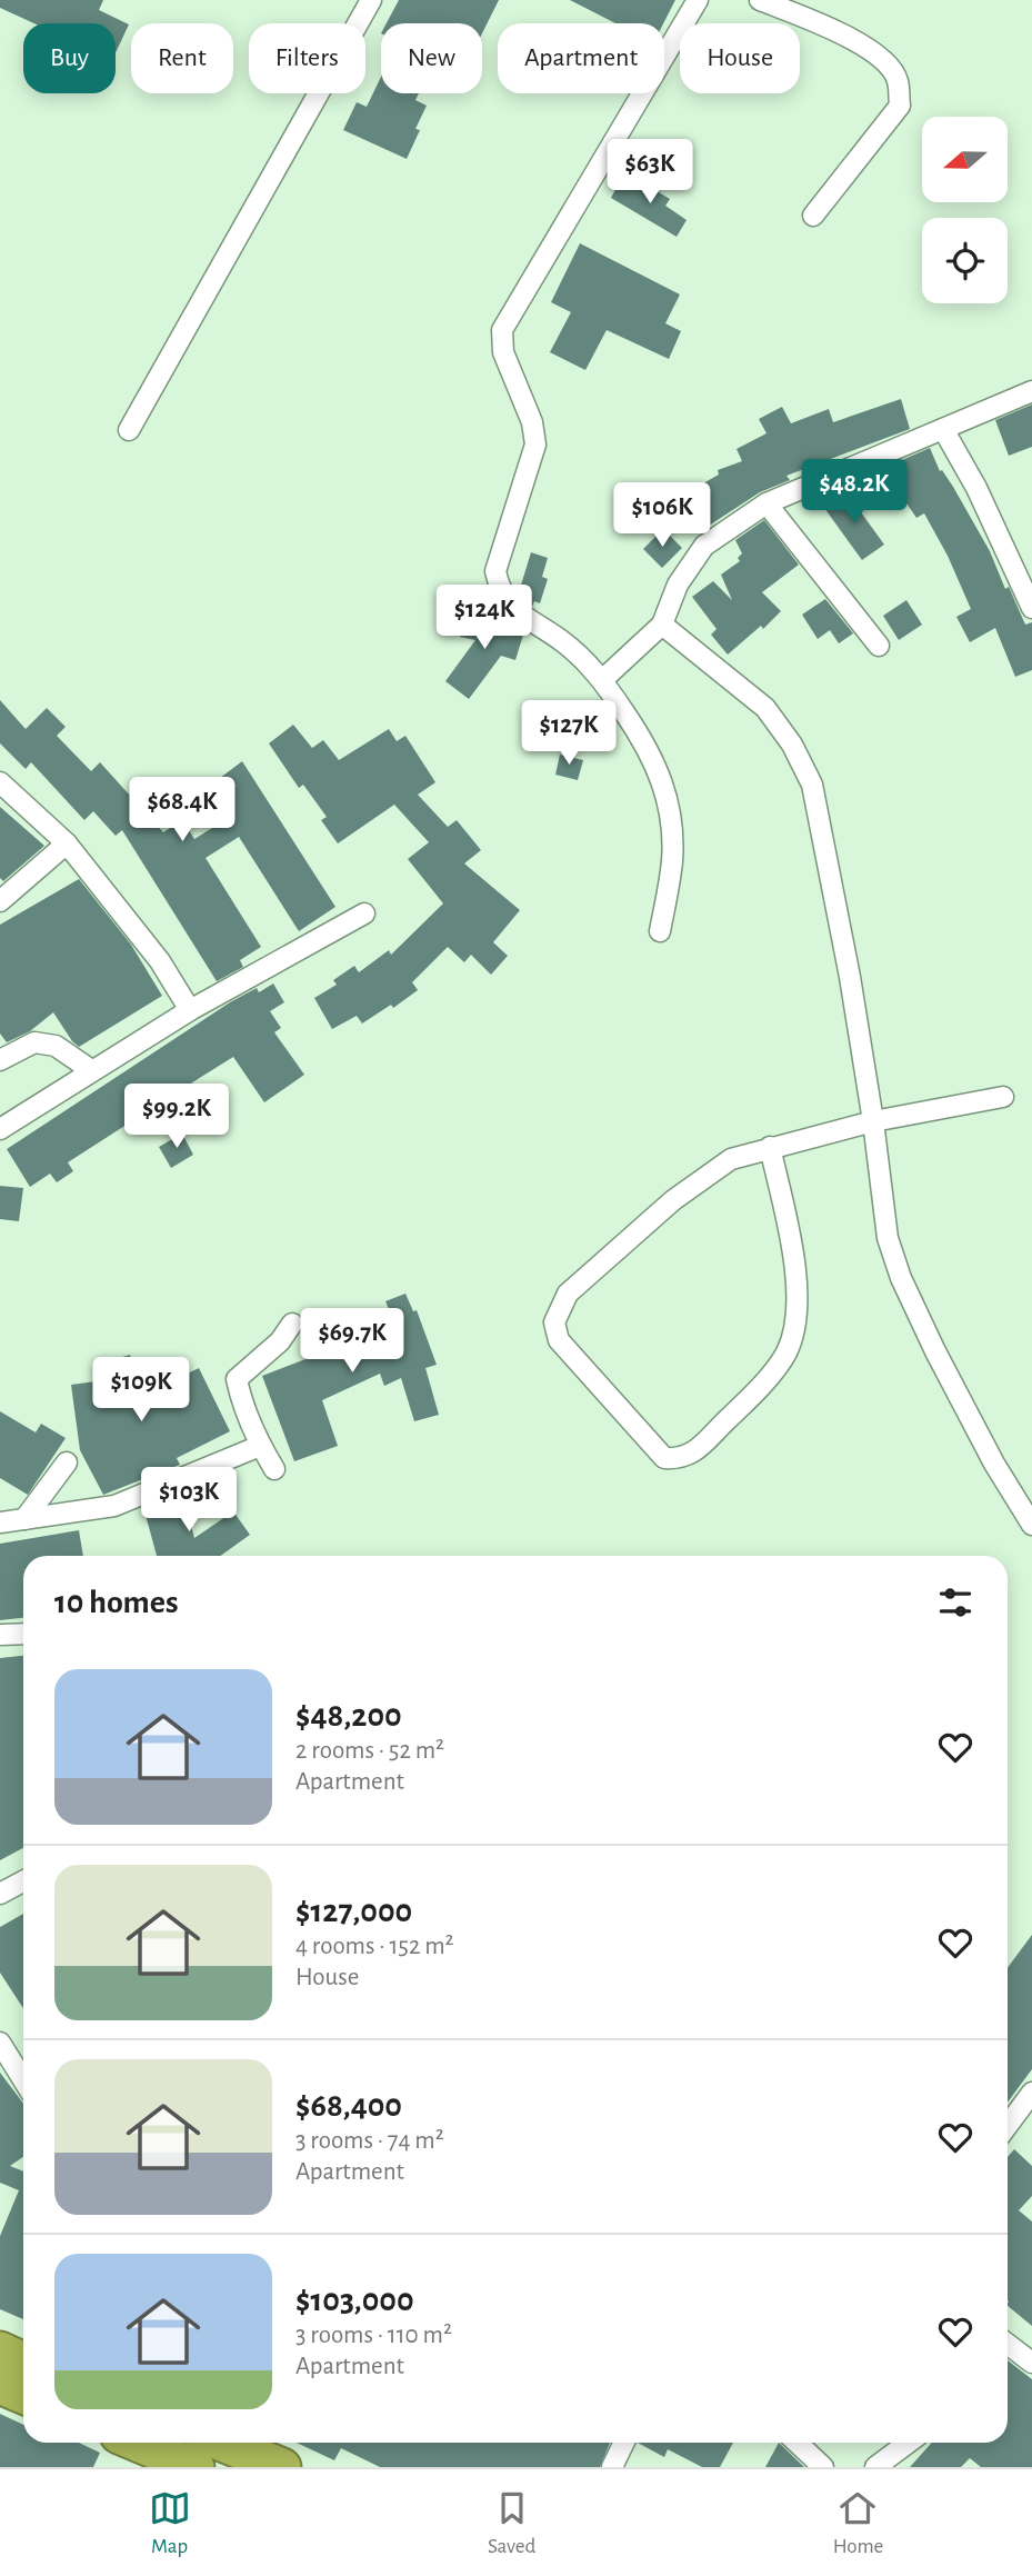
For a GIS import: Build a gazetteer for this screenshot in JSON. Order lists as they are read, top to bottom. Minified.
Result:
{"north":"left","page":{"chip":["Buy","Rent","Filters","New","Apartment","House"],"price":["$63K","$48.2K","$106K","$124K","$127K","$68.4K","$99.2K","$69.7K","$109K","$103K"],"heading":"10 homes","list":[{"name":"$48,200","note":"2 rooms · 52 m² · Apartment"},{"name":"$127,000","note":"4 rooms · 152 m² · House"},{"name":"$68,400","note":"3 rooms · 74 m² · Apartment"},{"name":"$103,000","note":"3 rooms · 110 m² · Apartment"}],"tabs":["Map","Saved","Home"]}}
